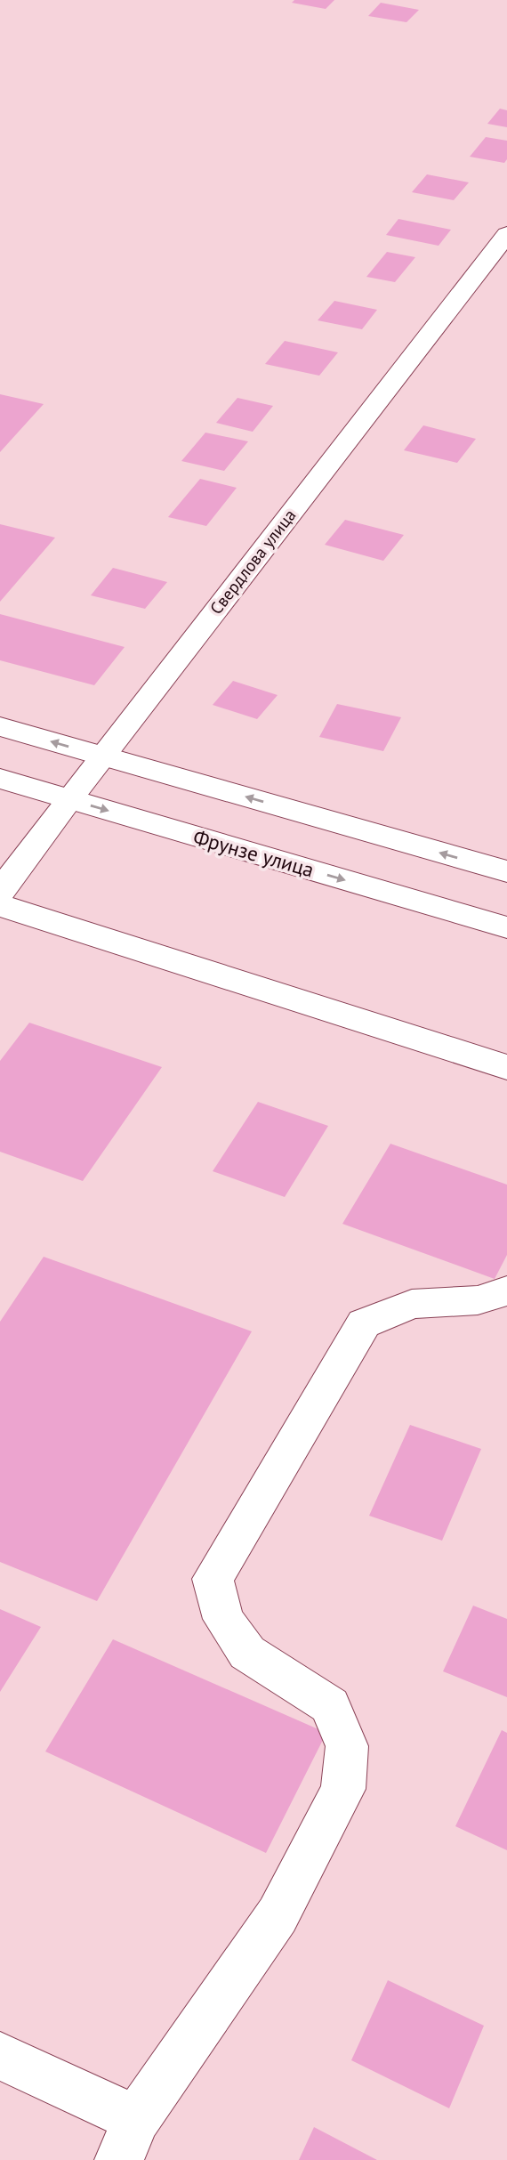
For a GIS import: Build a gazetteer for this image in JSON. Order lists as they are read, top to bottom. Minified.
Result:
{"streets":{"street":["Свердлова улица","Фрунзе улица"]},"crossings":[["Свердлова улица","Фрунзе улица"]]}
